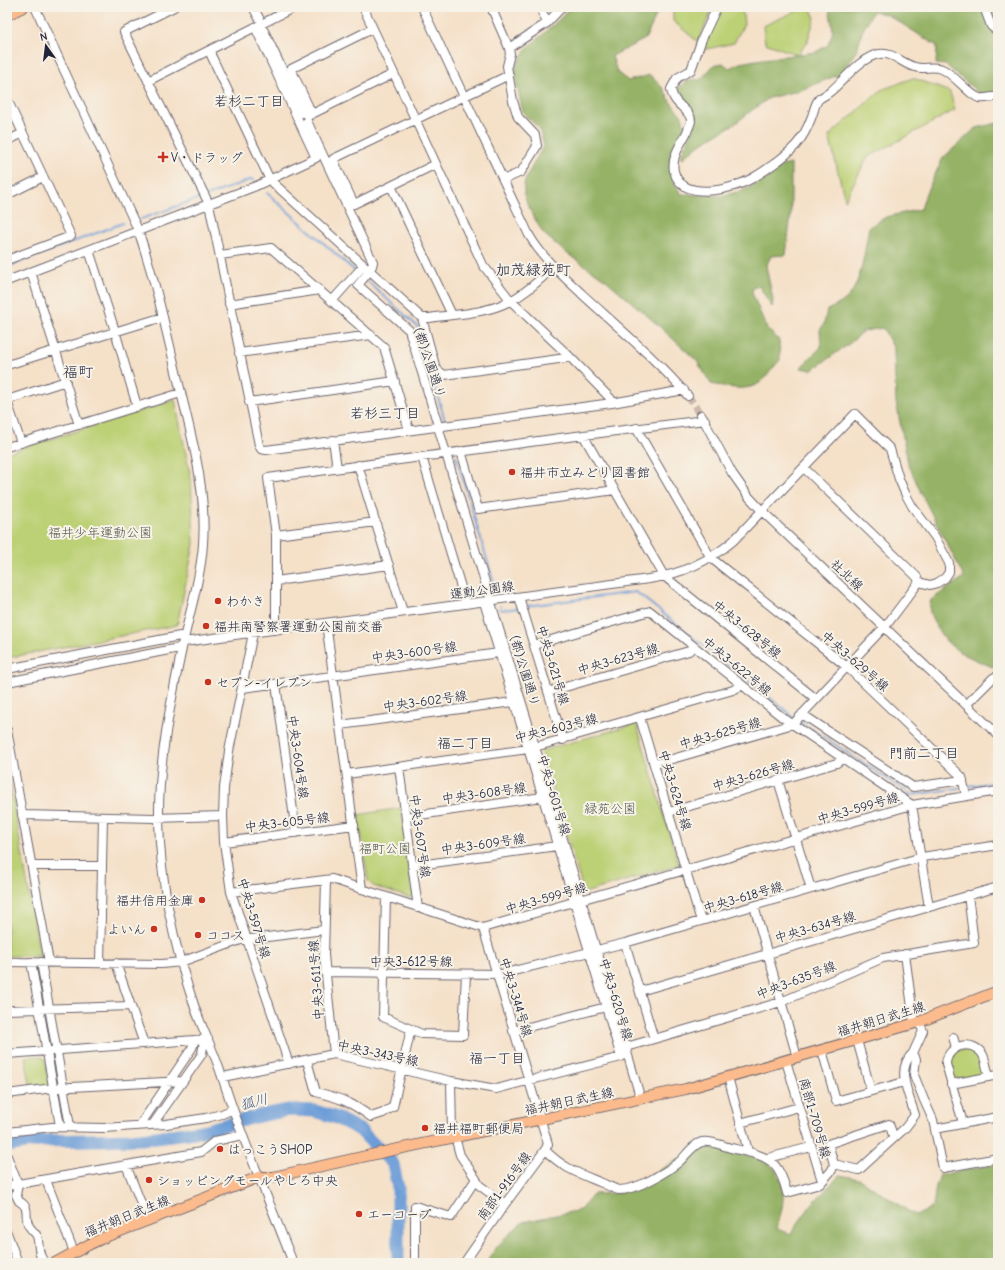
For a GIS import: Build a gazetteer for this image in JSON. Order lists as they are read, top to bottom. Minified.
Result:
{"streets":{"main road":["福井朝日武生線"],"street":["(都)公園通り","社北線","運動公園線","中央3-628号線","中央3-600号線","中央3-623号線","中央3-629号線","中央3-621号線","中央3-622号線","中央3-602号線","中央3-603号線","中央3-625号線","中央3-604号線","中央3-626号線","中央3-624号線","中央3-608号線","中央3-601号線","中央3-599号線","中央3-605号線","中央3-607号線","中央3-609号線","中央3-618号線","中央3-597号線","中央3-634号線","中央3-612号線","中央3-611号線","中央3-635号線","中央3-344号線","中央3-620号線","中央3-343号線","南部1-709号線","南部1-916号線"]},"crossings":[["(都)公園通り","運動公園線"],["(都)公園通り","中央3-603号線"],["(都)公園通り","中央3-601号線"],["社北線","運動公園線"],["運動公園線","中央3-628号線"],["運動公園線","中央3-629号線"],["運動公園線","中央3-621号線"],["運動公園線","中央3-601号線"],["運動公園線","中央3-597号線"],["中央3-600号線","中央3-604号線"],["中央3-600号線","中央3-601号線"],["中央3-600号線","中央3-597号線"],["中央3-623号線","中央3-621号線"],["中央3-623号線","中央3-622号線"],["中央3-621号線","中央3-622号線"],["中央3-621号線","中央3-603号線"],["中央3-622号線","中央3-603号線"],["中央3-622号線","中央3-625号線"],["中央3-622号線","中央3-626号線"],["中央3-622号線","中央3-599号線"],["中央3-602号線","中央3-601号線"],["中央3-603号線","中央3-624号線"],["中央3-603号線","中央3-601号線"],["中央3-603号線","中央3-607号線"],["中央3-625号線","中央3-624号線"],["中央3-604号線","中央3-605号線"],["中央3-626号線","中央3-624号線"],["中央3-624号線","中央3-599号線"],["中央3-624号線","中央3-618号線"],["中央3-608号線","中央3-601号線"],["中央3-608号線","中央3-607号線"],["中央3-601号線","中央3-599号線"],["中央3-601号線","中央3-609号線"],["中央3-601号線","中央3-620号線"],["中央3-599号線","中央3-344号線"],["中央3-599号線","中央3-620号線"],["中央3-605号線","中央3-597号線"],["中央3-607号線","中央3-609号線"],["中央3-618号線","中央3-612号線"],["中央3-618号線","中央3-344号線"],["中央3-618号線","中央3-620号線"],["中央3-597号線","中央3-343号線"],["中央3-634号線","中央3-635号線"],["中央3-612号線","中央3-611号線"],["中央3-612号線","中央3-344号線"],["中央3-611号線","中央3-343号線"],["中央3-344号線","中央3-620号線"],["中央3-344号線","福井朝日武生線"],["中央3-344号線","中央3-343号線"],["中央3-344号線","南部1-916号線"],["中央3-620号線","中央3-343号線"],["福井朝日武生線","南部1-709号線"],["福井朝日武生線","南部1-916号線"]],"districts":["若杉二丁目","加茂緑苑町","福町","若杉三丁目","福二丁目","門前二丁目","福一丁目"],"water":["狐川"],"parks":["福井少年運動公園","緑苑公園","福町公園"],"places":{"health":["V・ドラッグ"],"other":["福井市立みどり図書館","わかき","福井南警察署運動公園前交番","セブン-イレブン","福井信用金庫","よいん","ココス","福井福町郵便局","はっこうSHOP","ショッピングモールやしろ中央","エーコープ"]},"north":"top"}
